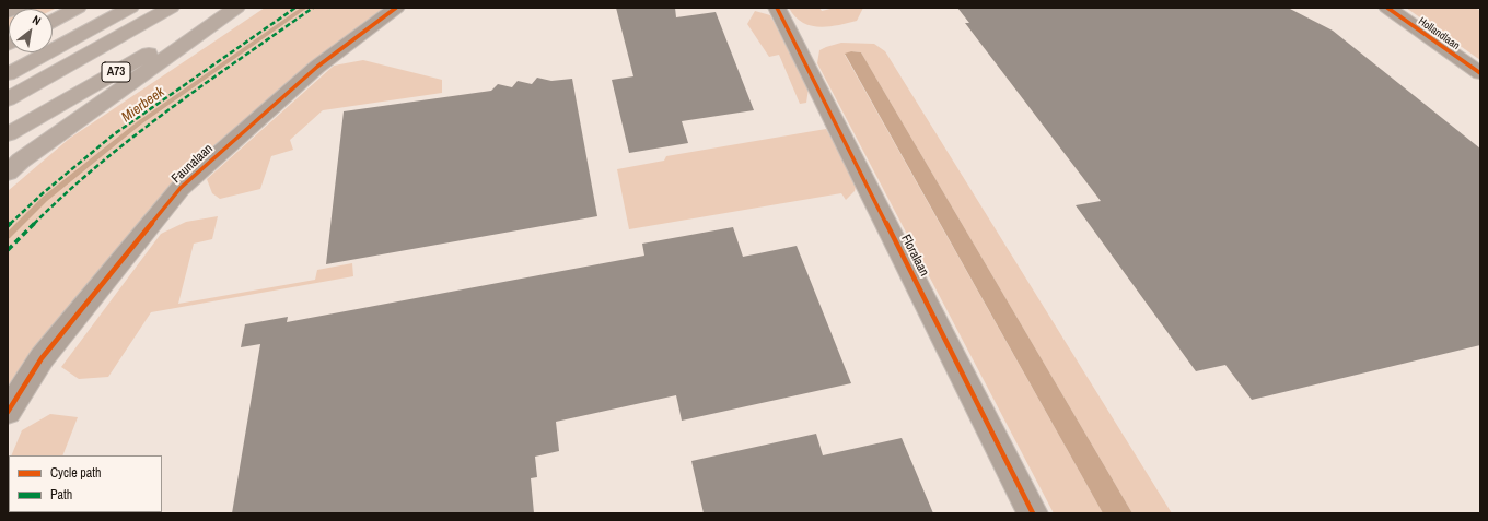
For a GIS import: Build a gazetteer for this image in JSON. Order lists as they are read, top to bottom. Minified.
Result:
{"streets":{"highway":["A73"],"street":["Hollandlaan","Faunalaan","Floralaan"]},"water":["Mierbeek"],"legend":["Cycle path","Path"],"north":"top right"}
